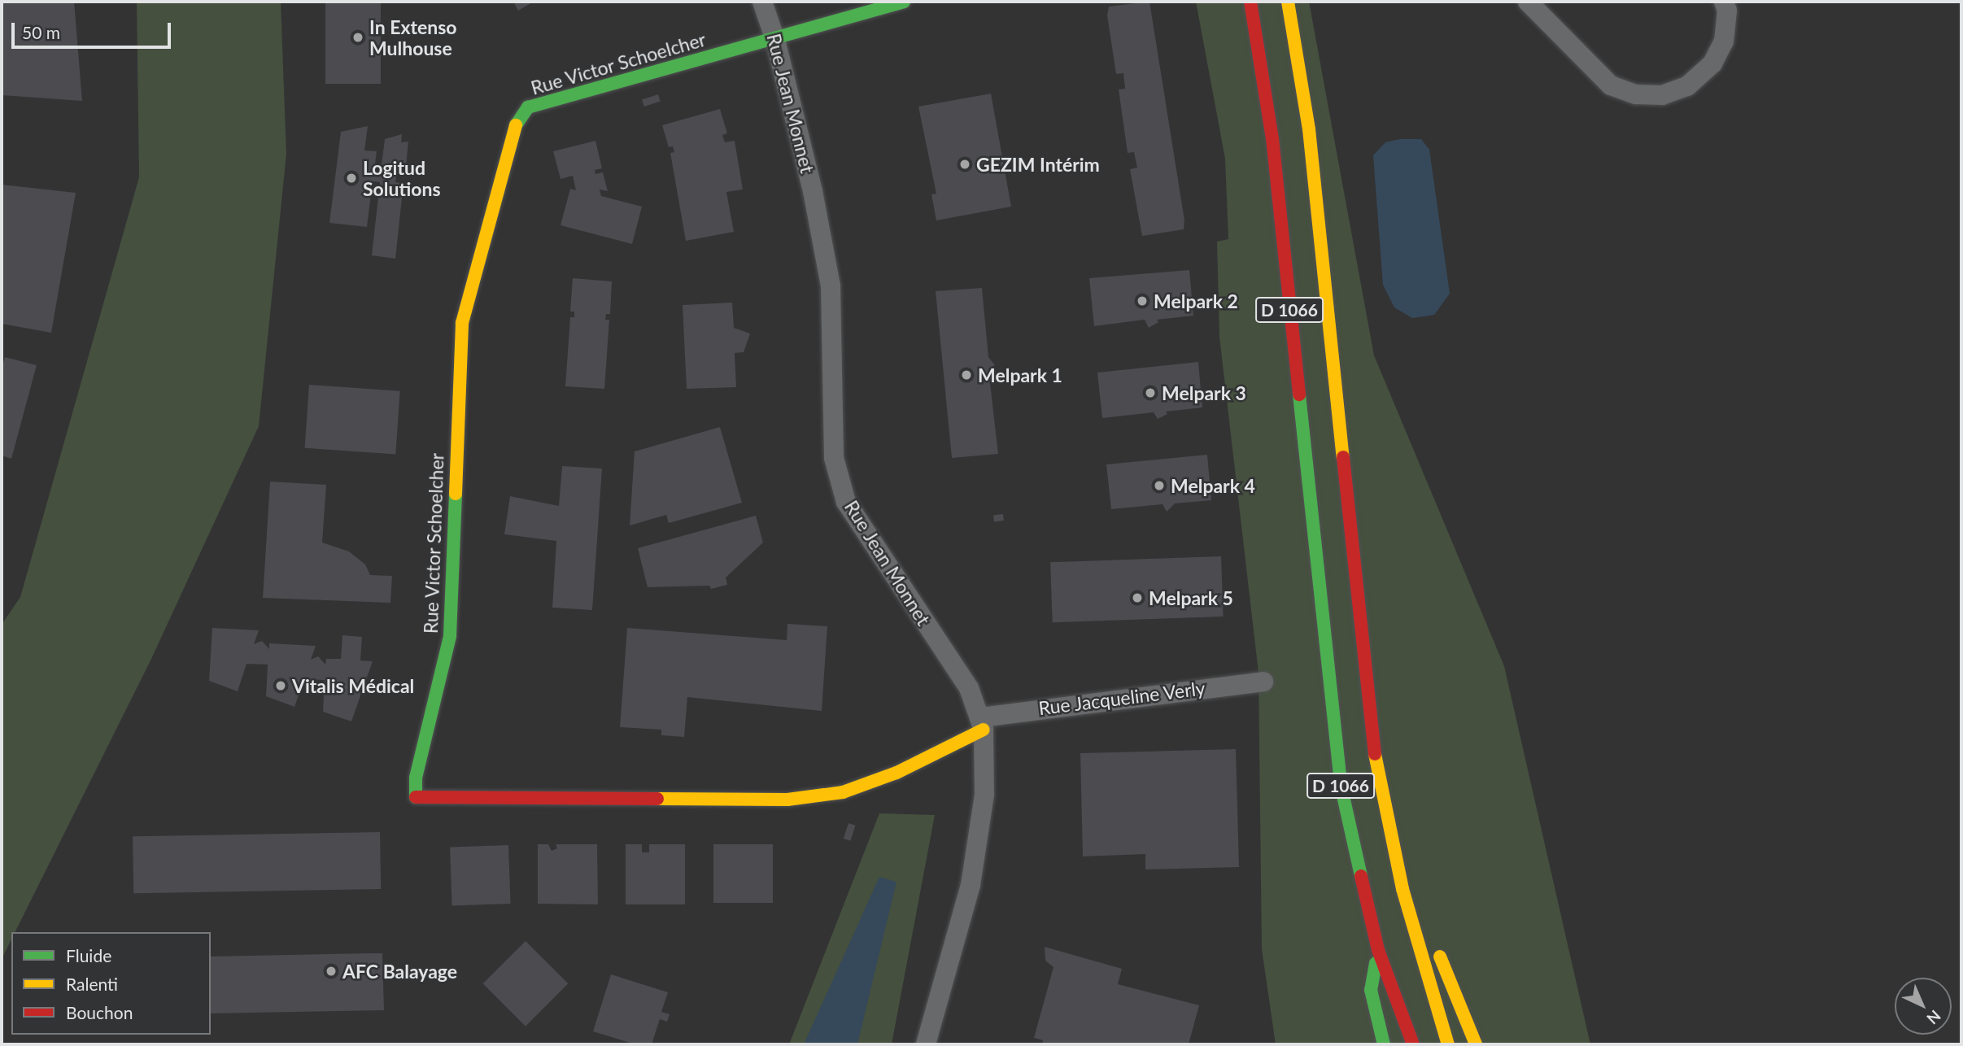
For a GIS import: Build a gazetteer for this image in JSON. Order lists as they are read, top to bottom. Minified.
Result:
{"streets":{"main road":["Rue Victor Schoelcher","D 1066"],"street":["Rue Jean Monnet","Rue Jacqueline Verly"]},"crossings":[["Rue Victor Schoelcher","Rue Jean Monnet"],["Rue Victor Schoelcher","Rue Jacqueline Verly"],["Rue Jean Monnet","Rue Jacqueline Verly"]],"places":["In Extenso Mulhouse","GEZIM Intérim","Logitud Solutions","Melpark 2","Melpark 1","Melpark 3","Melpark 4","Melpark 5","Vitalis Médical","AFC Balayage"],"legend":["Fluide","Ralenti","Bouchon"],"scale_bar":"50 m","north":"bottom right"}
